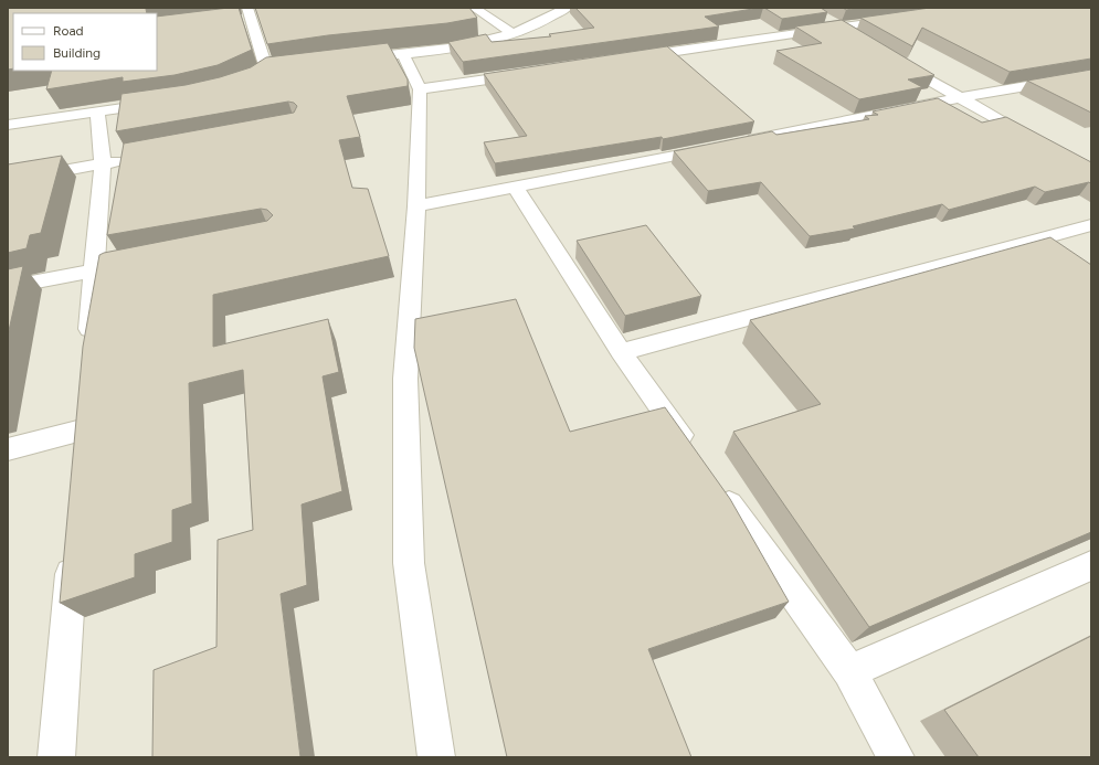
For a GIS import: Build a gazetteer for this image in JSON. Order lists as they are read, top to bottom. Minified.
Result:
{"legend":["Road","Building"]}
